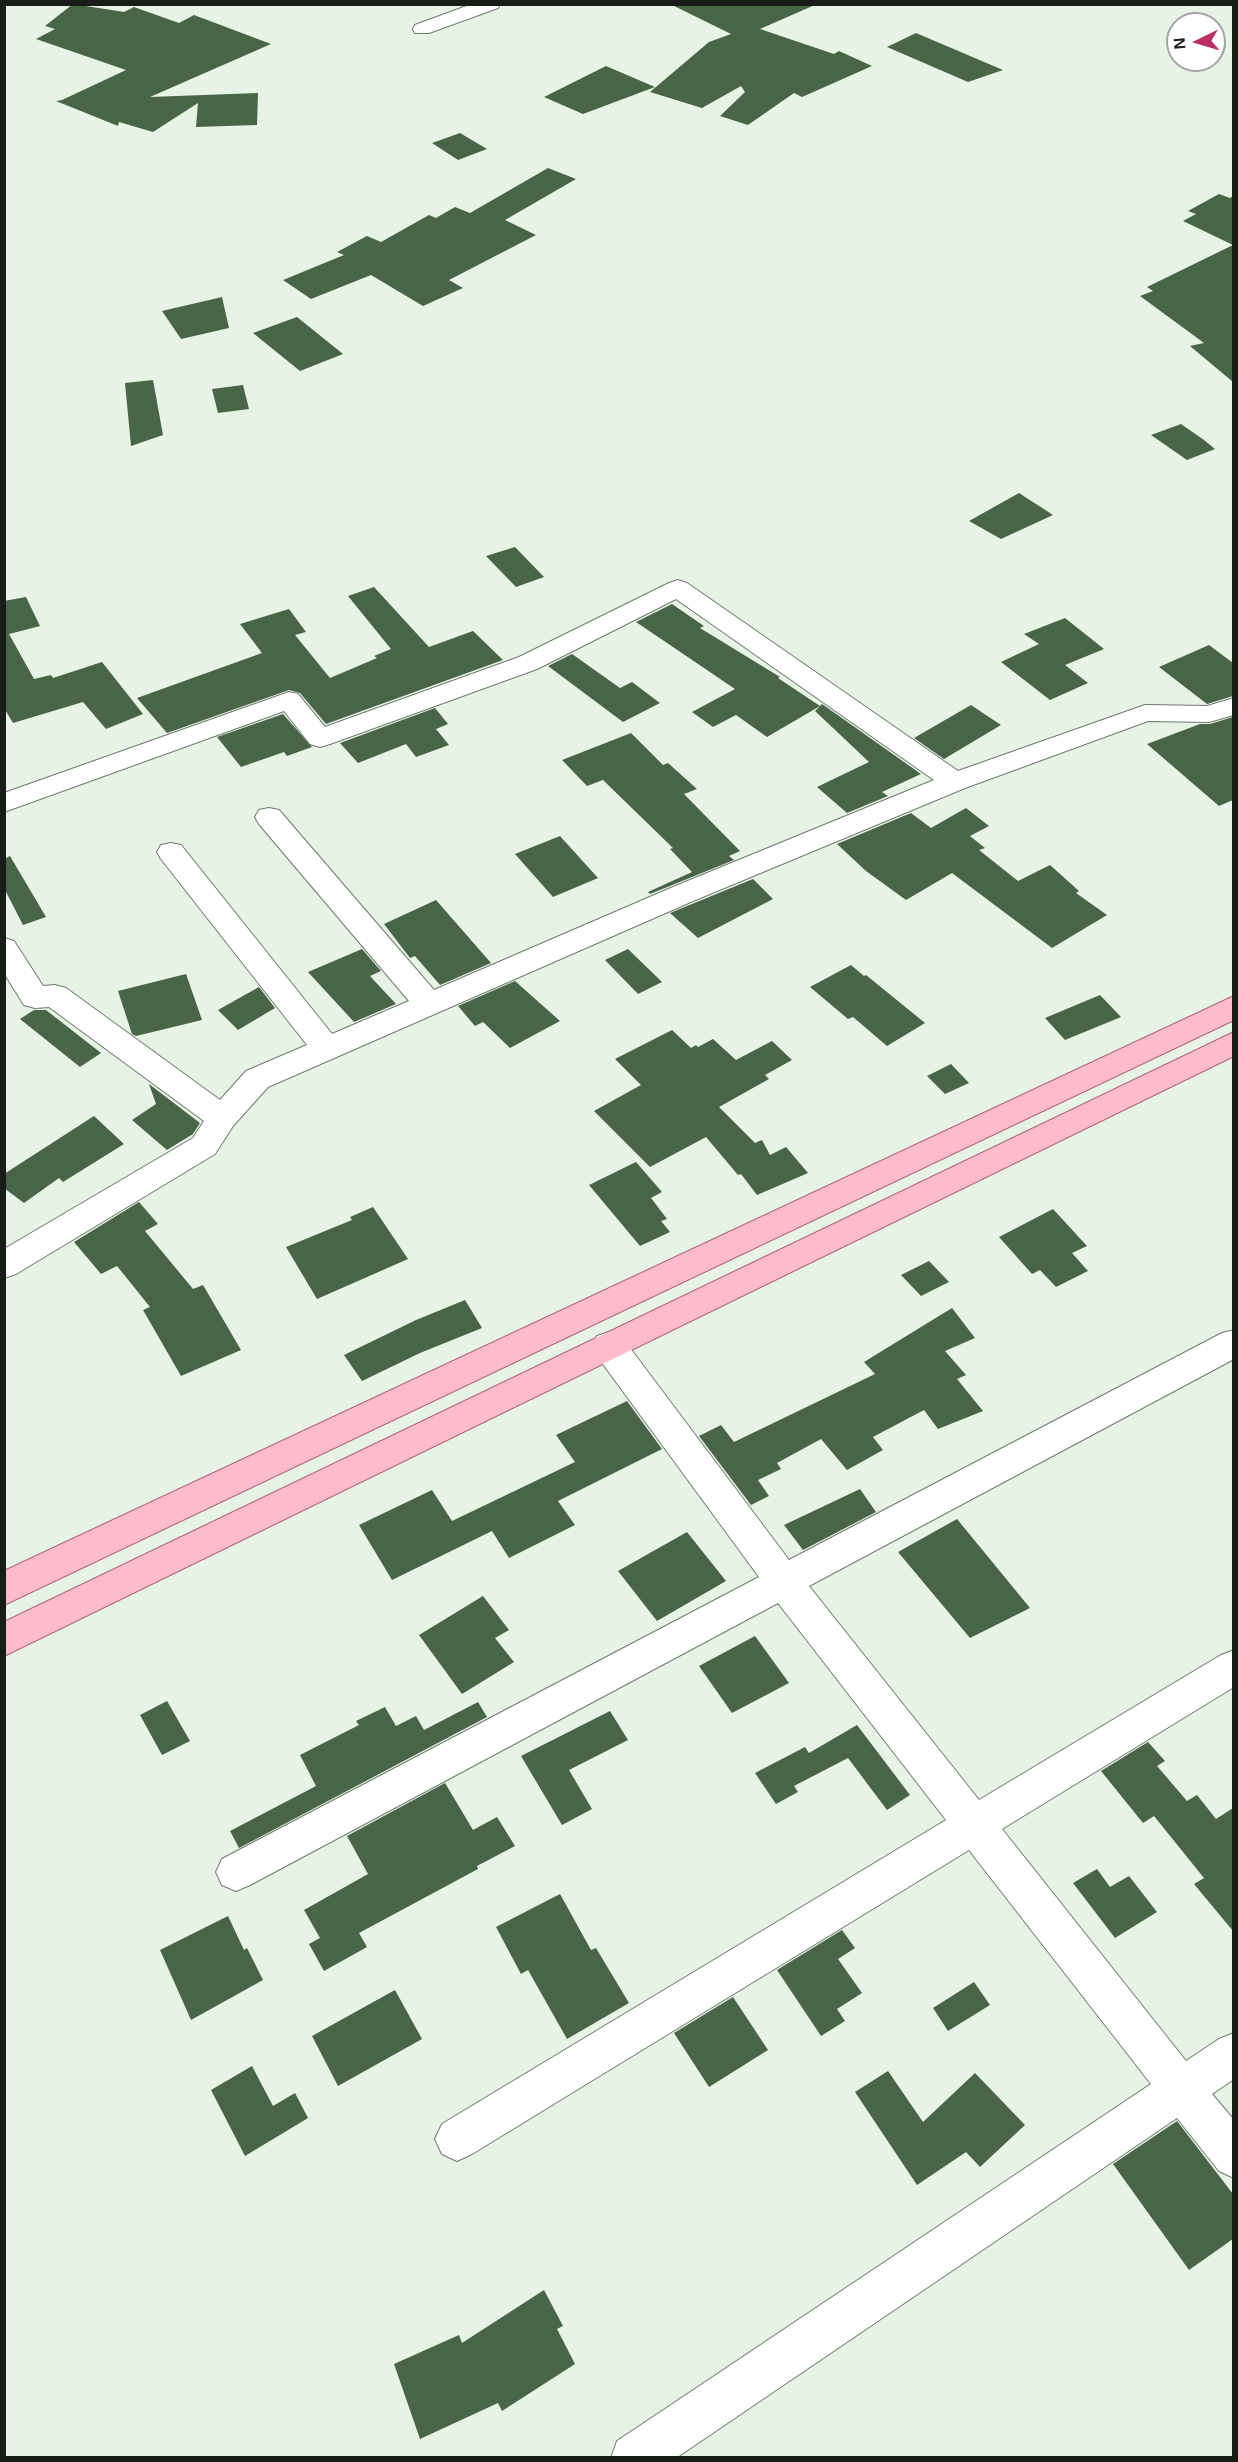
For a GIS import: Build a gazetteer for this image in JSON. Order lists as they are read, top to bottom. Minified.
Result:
{"north":"left"}
